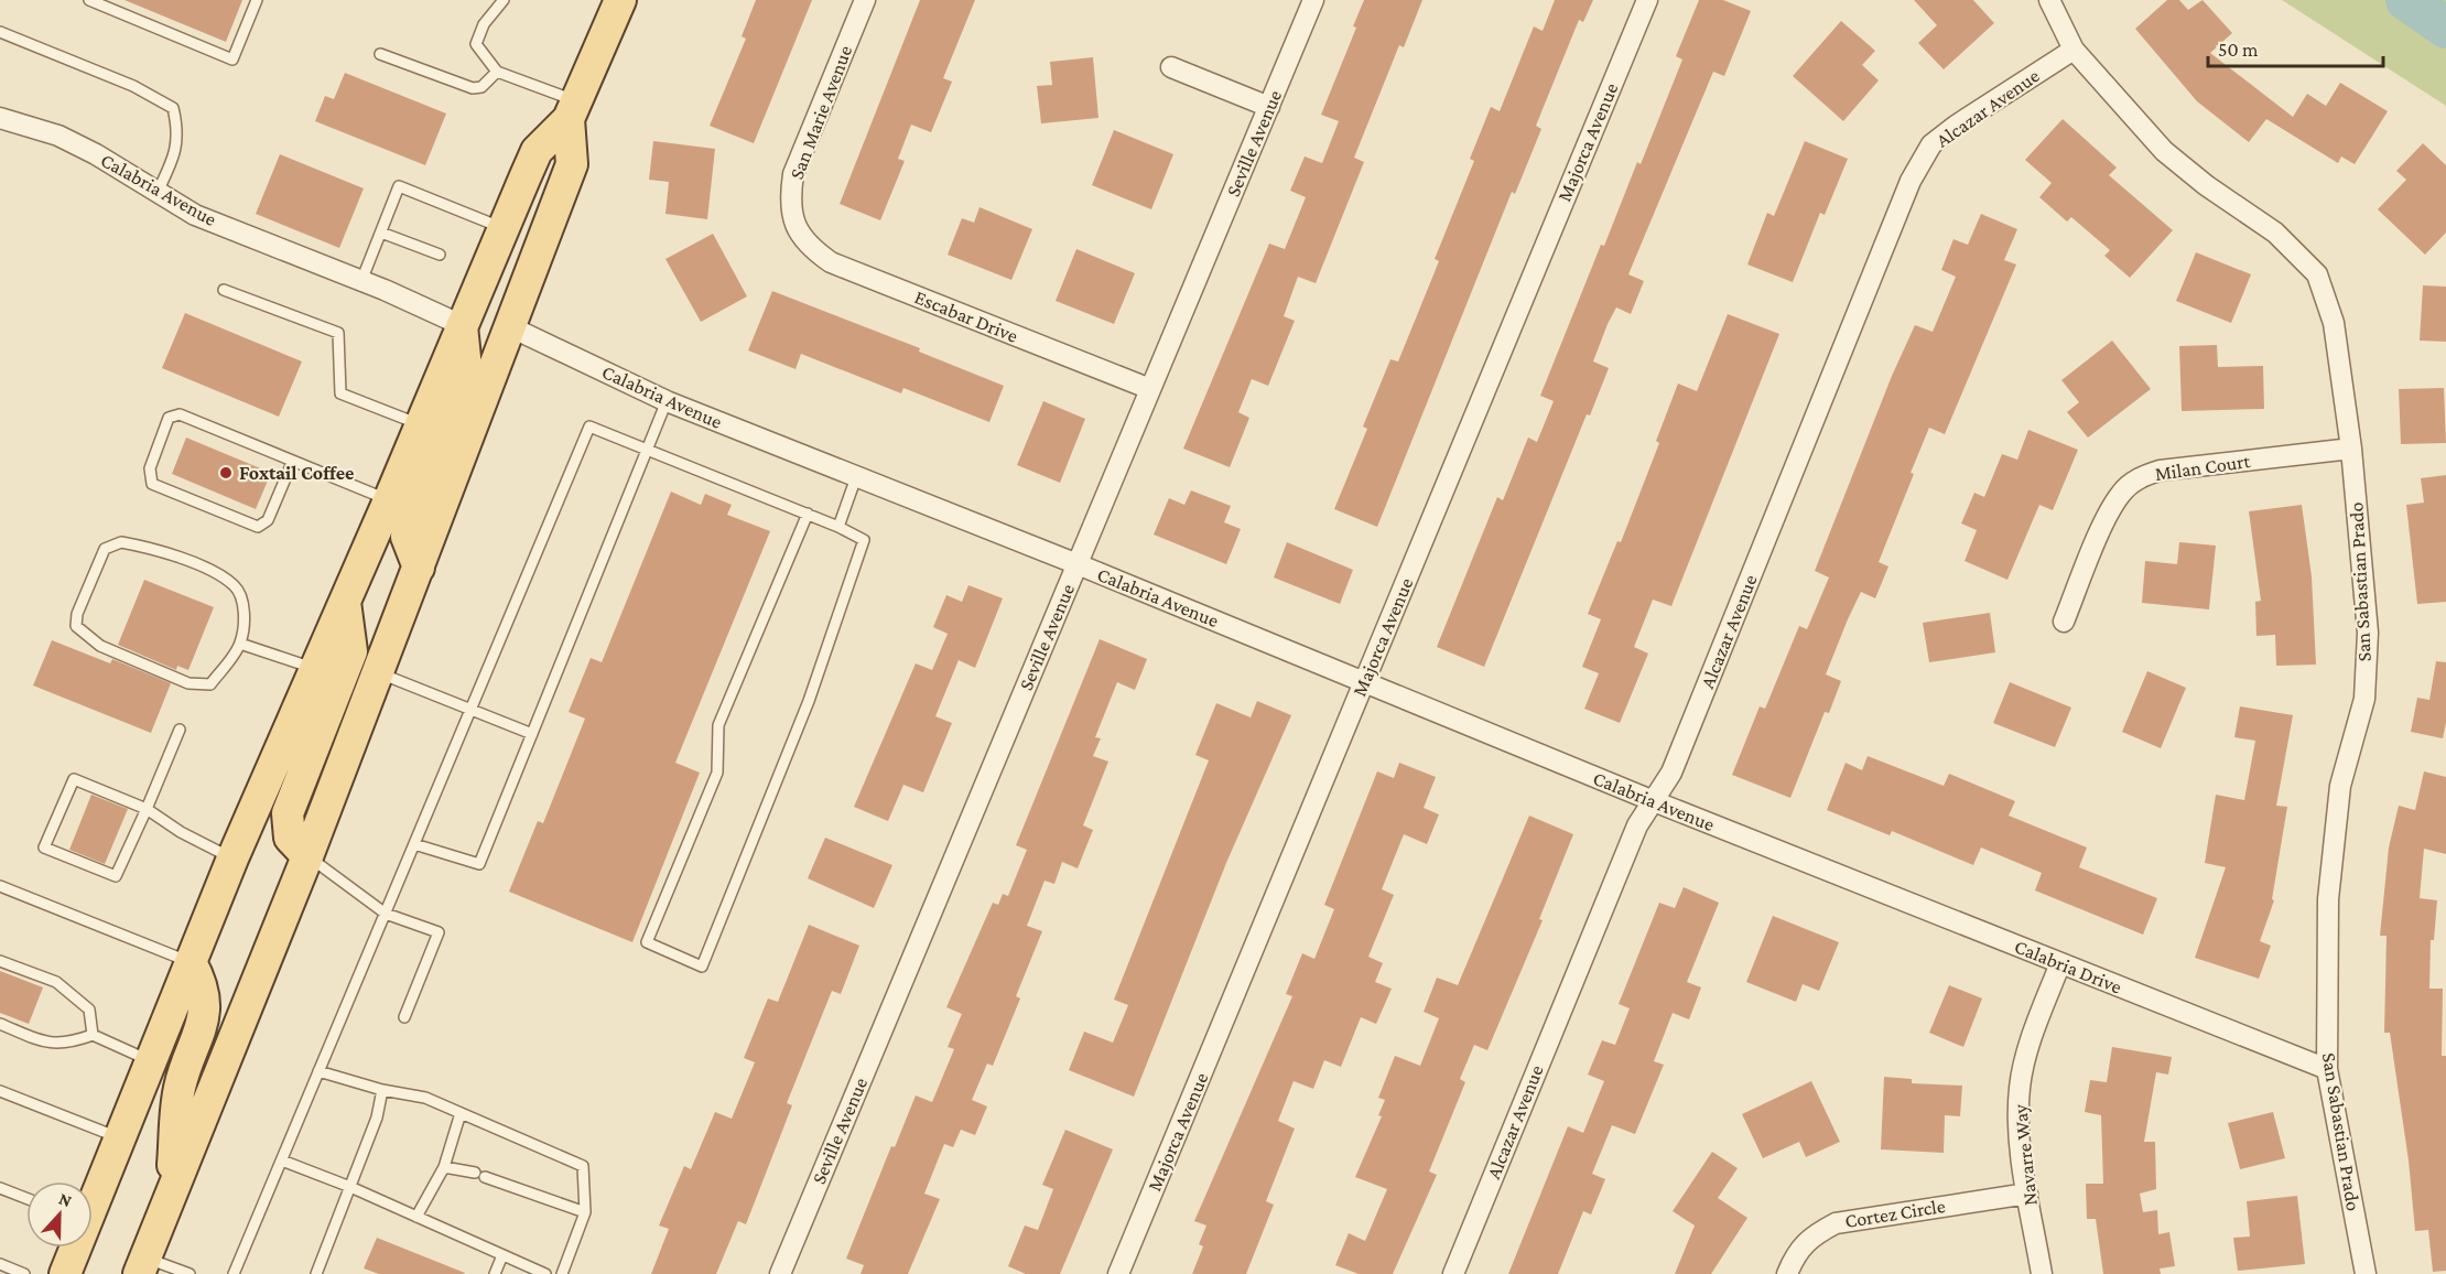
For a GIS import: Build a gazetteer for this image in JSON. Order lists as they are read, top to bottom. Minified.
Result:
{"streets":{"street":["Alcazar Avenue","San Marie Avenue","Majorca Avenue","Seville Avenue","Calabria Avenue","Escabar Drive","Milan Court","San Sabastian Prado","Calabria Drive","Navarre Way","Cortez Circle"]},"crossings":[["Alcazar Avenue","Calabria Avenue"],["Alcazar Avenue","San Sabastian Prado"],["San Marie Avenue","Escabar Drive"],["Majorca Avenue","Calabria Avenue"],["Seville Avenue","Calabria Avenue"],["Seville Avenue","Escabar Drive"],["Calabria Avenue","Calabria Drive"],["Milan Court","San Sabastian Prado"],["San Sabastian Prado","Calabria Drive"],["Calabria Drive","Navarre Way"],["Navarre Way","Cortez Circle"]],"places":["Foxtail Coffee"],"scale_bar":"50 m","north":"top"}
